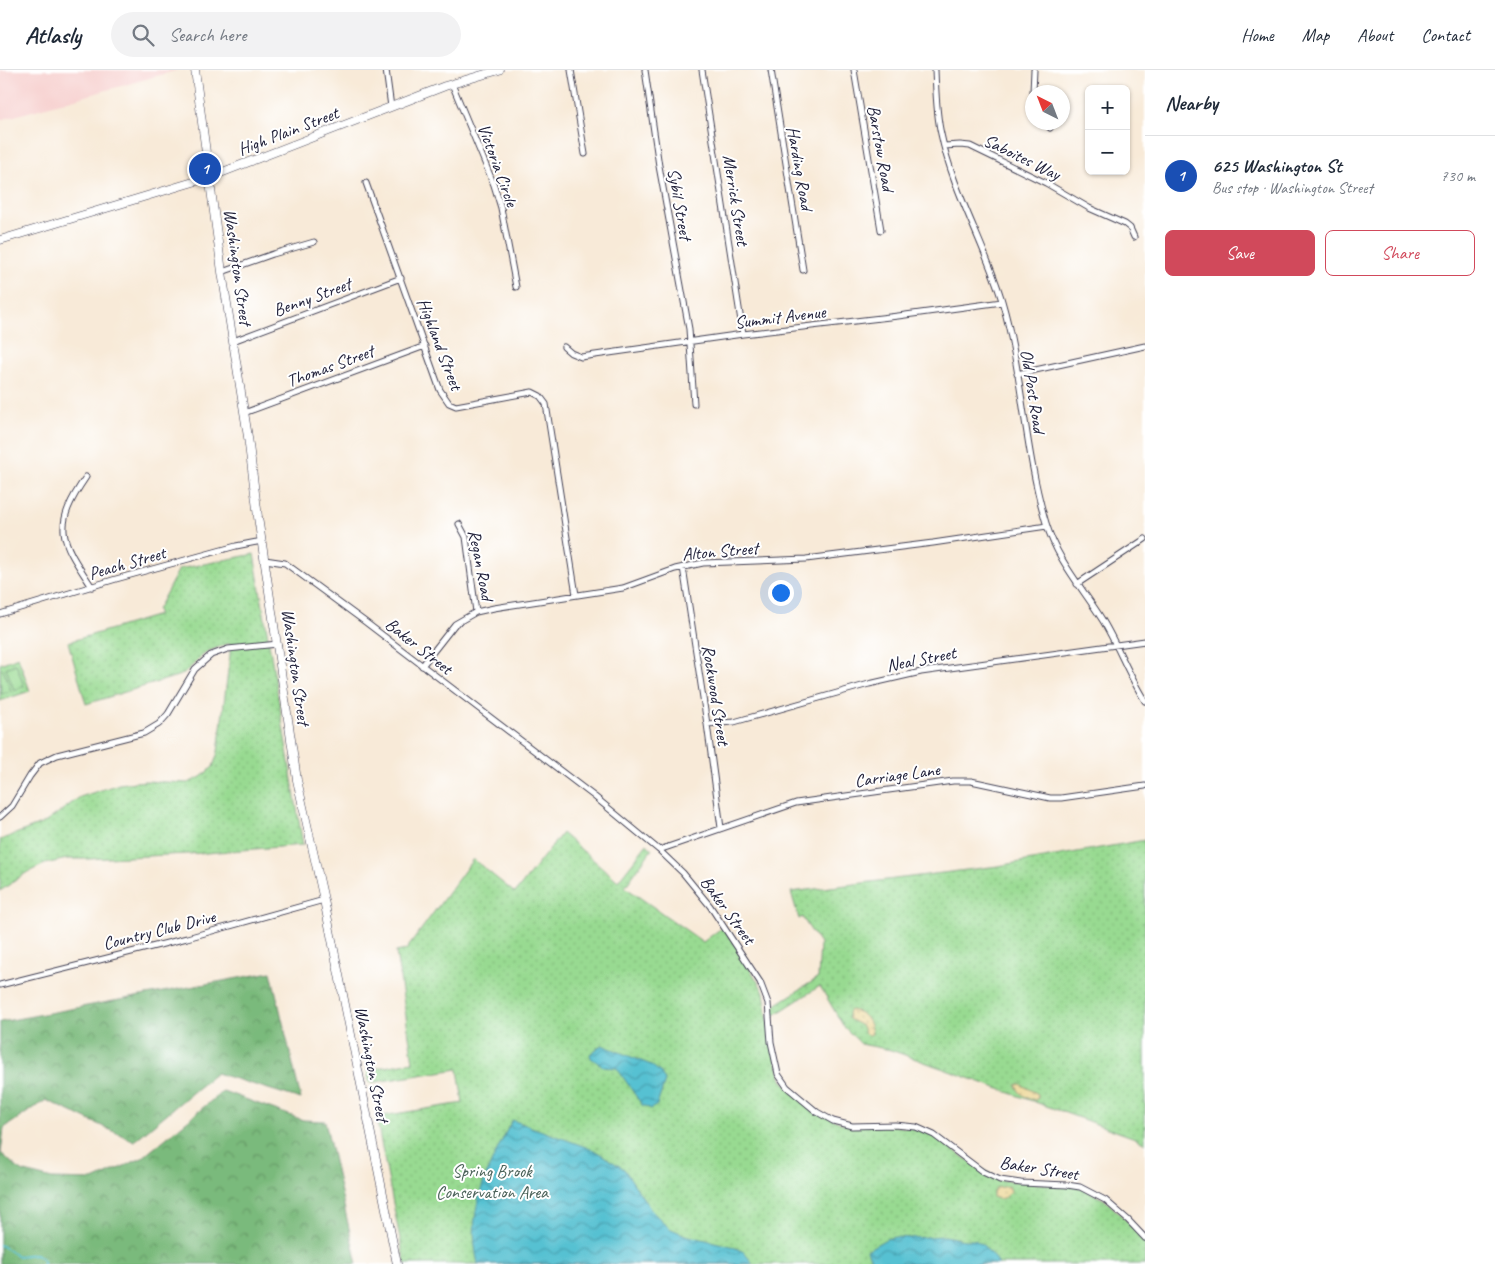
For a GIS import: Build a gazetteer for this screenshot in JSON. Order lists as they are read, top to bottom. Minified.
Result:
{"streets":{"main road":["High Plain Street","Washington Street"],"street":["Barstow Road","Saboites Way","Victoria Circle","Harding Road","Merrick Street","Sybil Street","Benny Street","Summit Avenue","Highland Street","Thomas Street","Old Post Road","Alton Street","Peach Street","Regan Road","Baker Street","Neal Street","Rockwood Street","Carriage Lane","Country Club Drive"]},"crossings":[["High Plain Street","Victoria Circle"],["High Plain Street","Washington Street"],["Saboites Way","Old Post Road"],["Merrick Street","Summit Avenue"],["Sybil Street","Summit Avenue"],["Washington Street","Benny Street"],["Washington Street","Thomas Street"],["Washington Street","Peach Street"],["Washington Street","Baker Street"],["Washington Street","Country Club Drive"],["Benny Street","Highland Street"],["Summit Avenue","Old Post Road"],["Highland Street","Thomas Street"],["Highland Street","Alton Street"],["Old Post Road","Alton Street"],["Old Post Road","Neal Street"],["Alton Street","Regan Road"],["Alton Street","Baker Street"],["Alton Street","Rockwood Street"],["Baker Street","Carriage Lane"],["Neal Street","Rockwood Street"],["Rockwood Street","Carriage Lane"]],"parks":["Spring Brook Conservation Area"],"north":"top left","page":{"header":"Atlasly","search":"Search here","nav":["Home","Map","About","Contact"],"heading":"Nearby","map_buttons":["+","−"],"list":[{"mark":"1","name":"625 Washington St","note":"Bus stop · Washington Street","value":"730 m"}],"pins":"1","buttons":["Save","Share"]}}
